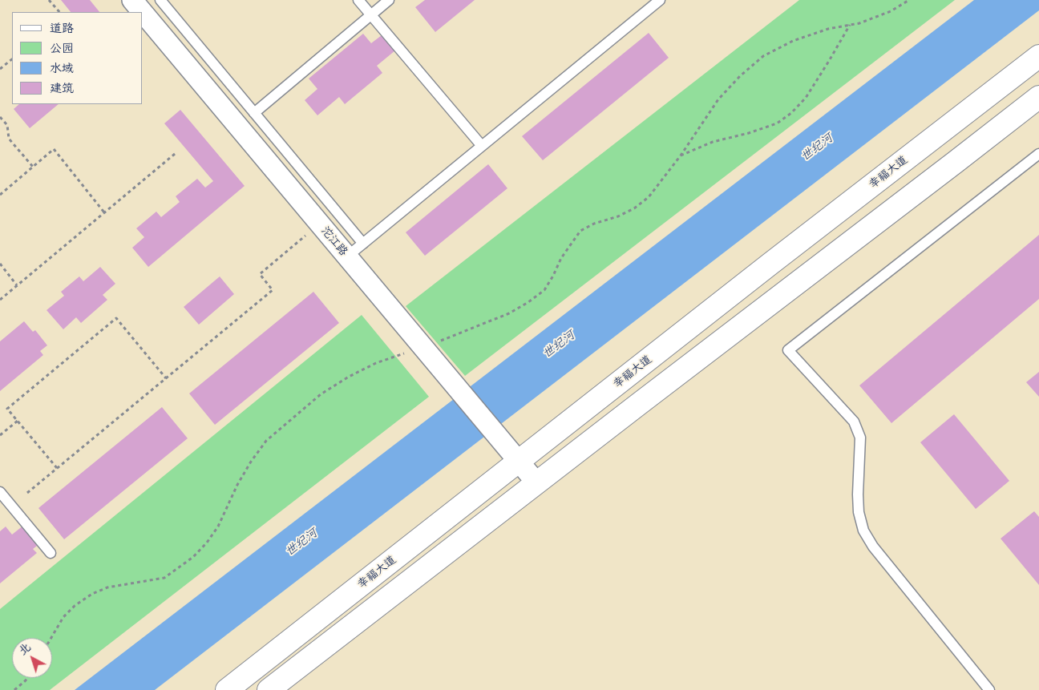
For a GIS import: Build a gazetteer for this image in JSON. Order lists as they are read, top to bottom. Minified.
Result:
{"streets":{"main road":["幸福大道"],"street":["沱江路"]},"crossings":[["幸福大道","沱江路"]],"water":["世纪河"],"legend":["道路","公园","水域","建筑"],"north":"top left"}
